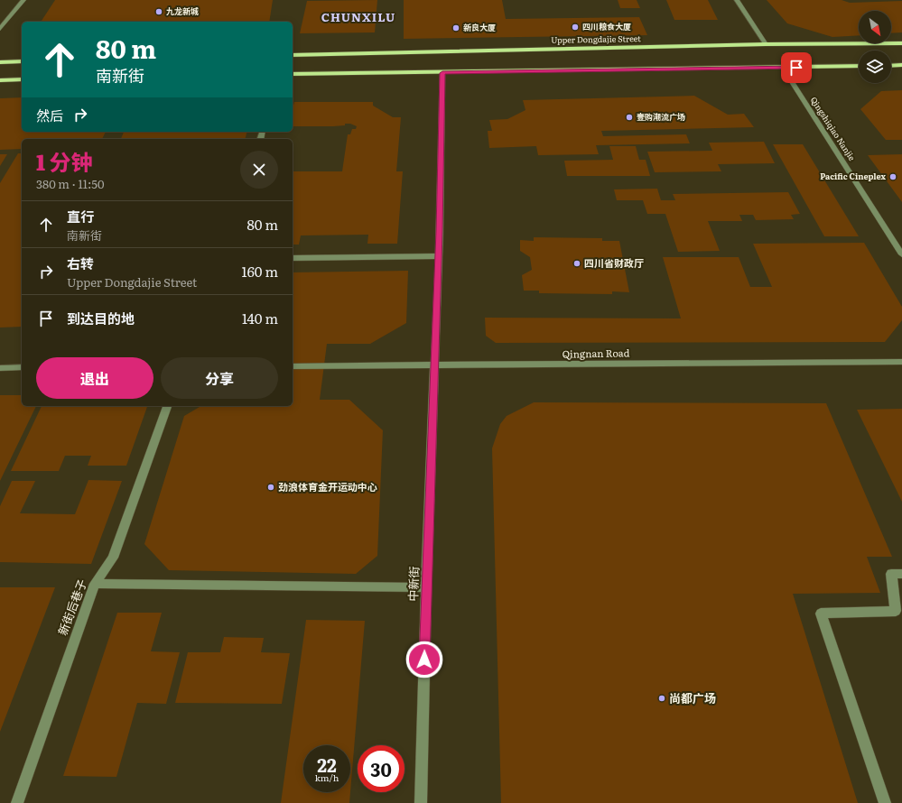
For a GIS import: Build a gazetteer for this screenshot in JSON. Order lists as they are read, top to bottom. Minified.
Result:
{"streets":{"main road":["Upper Dongdajie Street"],"street":["Qingshiqiao Nanjie","Qingnan Road","中新街","新街后巷子"]},"crossings":[["Qingnan Road","中新街"]],"districts":["CHUNXILU"],"places":["九龙新城","四川粮食大厦","新良大厦","壹购潮流广场","Pacific Cineplex","四川省财政厅","劲浪体育金开运动中心","尚都广场"],"north":"bottom right","page":{"turn":["80 m","南新街"],"then":"然后","heading":["1 分钟","380 m · 11:50"],"list":[{"name":"直行","note":"南新街","value":"80 m"},{"name":"右转","note":"Upper Dongdajie Street","value":"160 m"},{"name":"到达目的地","value":"140 m"}],"buttons":["退出","分享"],"speed":"22 km/h","limit":"30"}}
